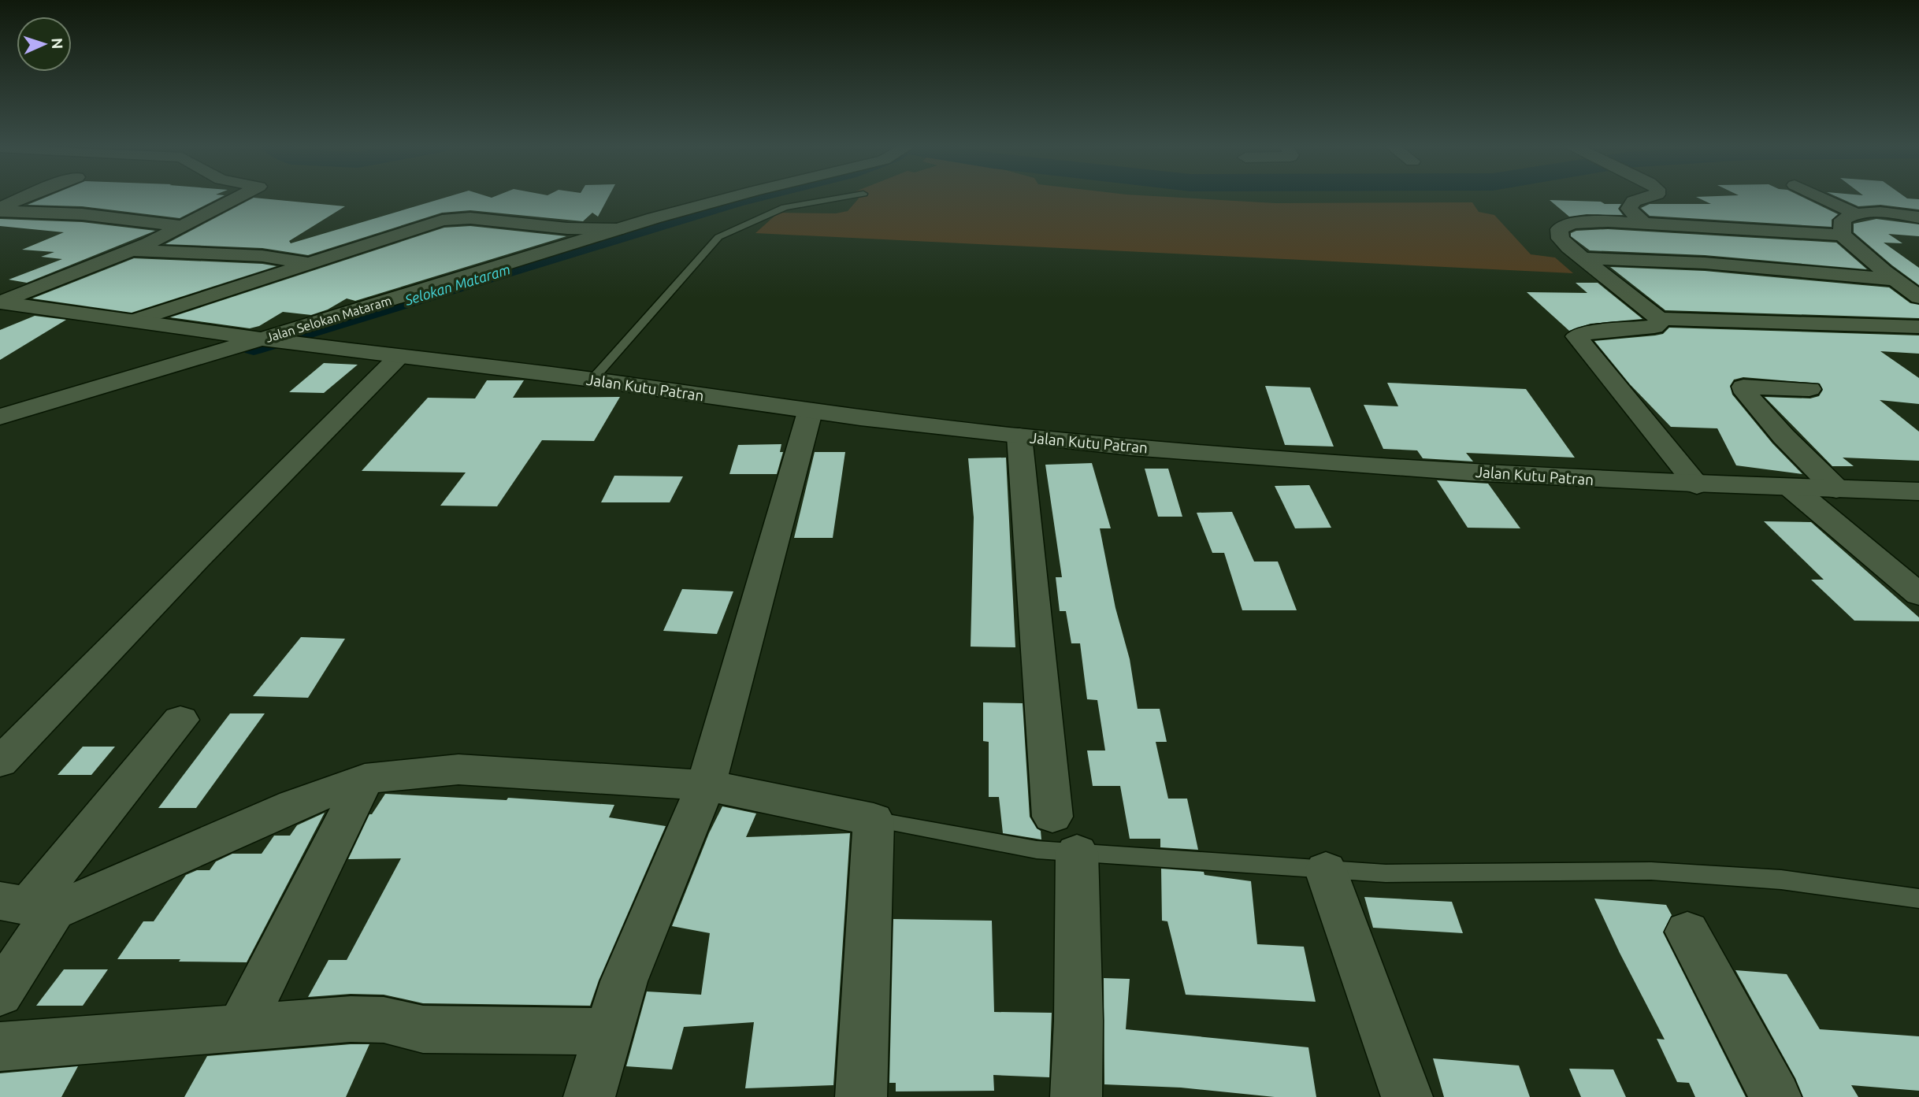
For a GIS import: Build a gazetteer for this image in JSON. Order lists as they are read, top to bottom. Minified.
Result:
{"streets":{"street":["Jalan Selokan Mataram","Jalan Kutu Patran"]},"crossings":[["Jalan Selokan Mataram","Jalan Kutu Patran"]],"water":["Selokan Mataram"],"north":"right"}
